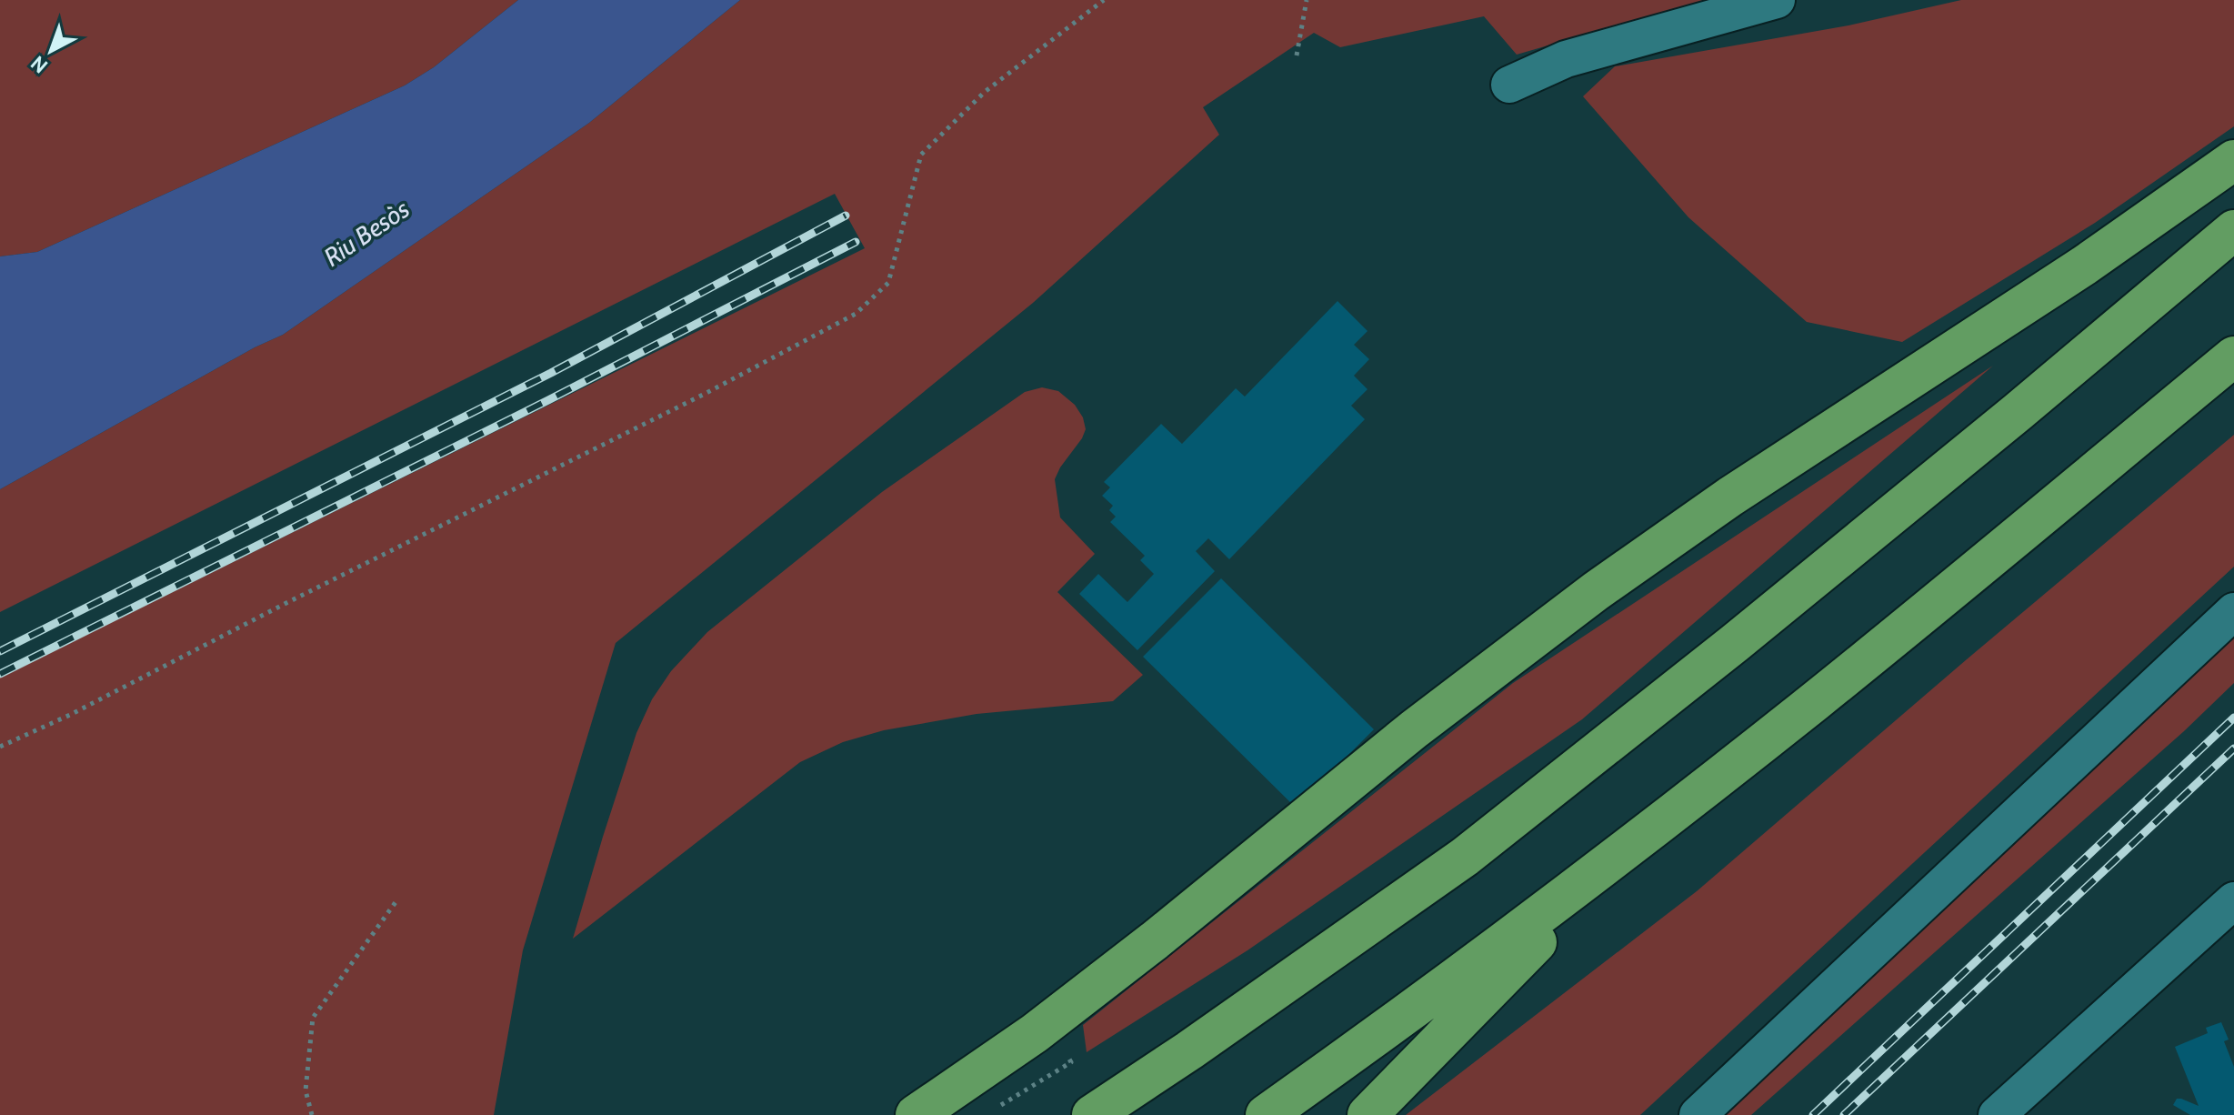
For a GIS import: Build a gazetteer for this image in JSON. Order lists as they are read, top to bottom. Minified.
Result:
{"water":["Riu Besòs"],"north":"bottom left"}
